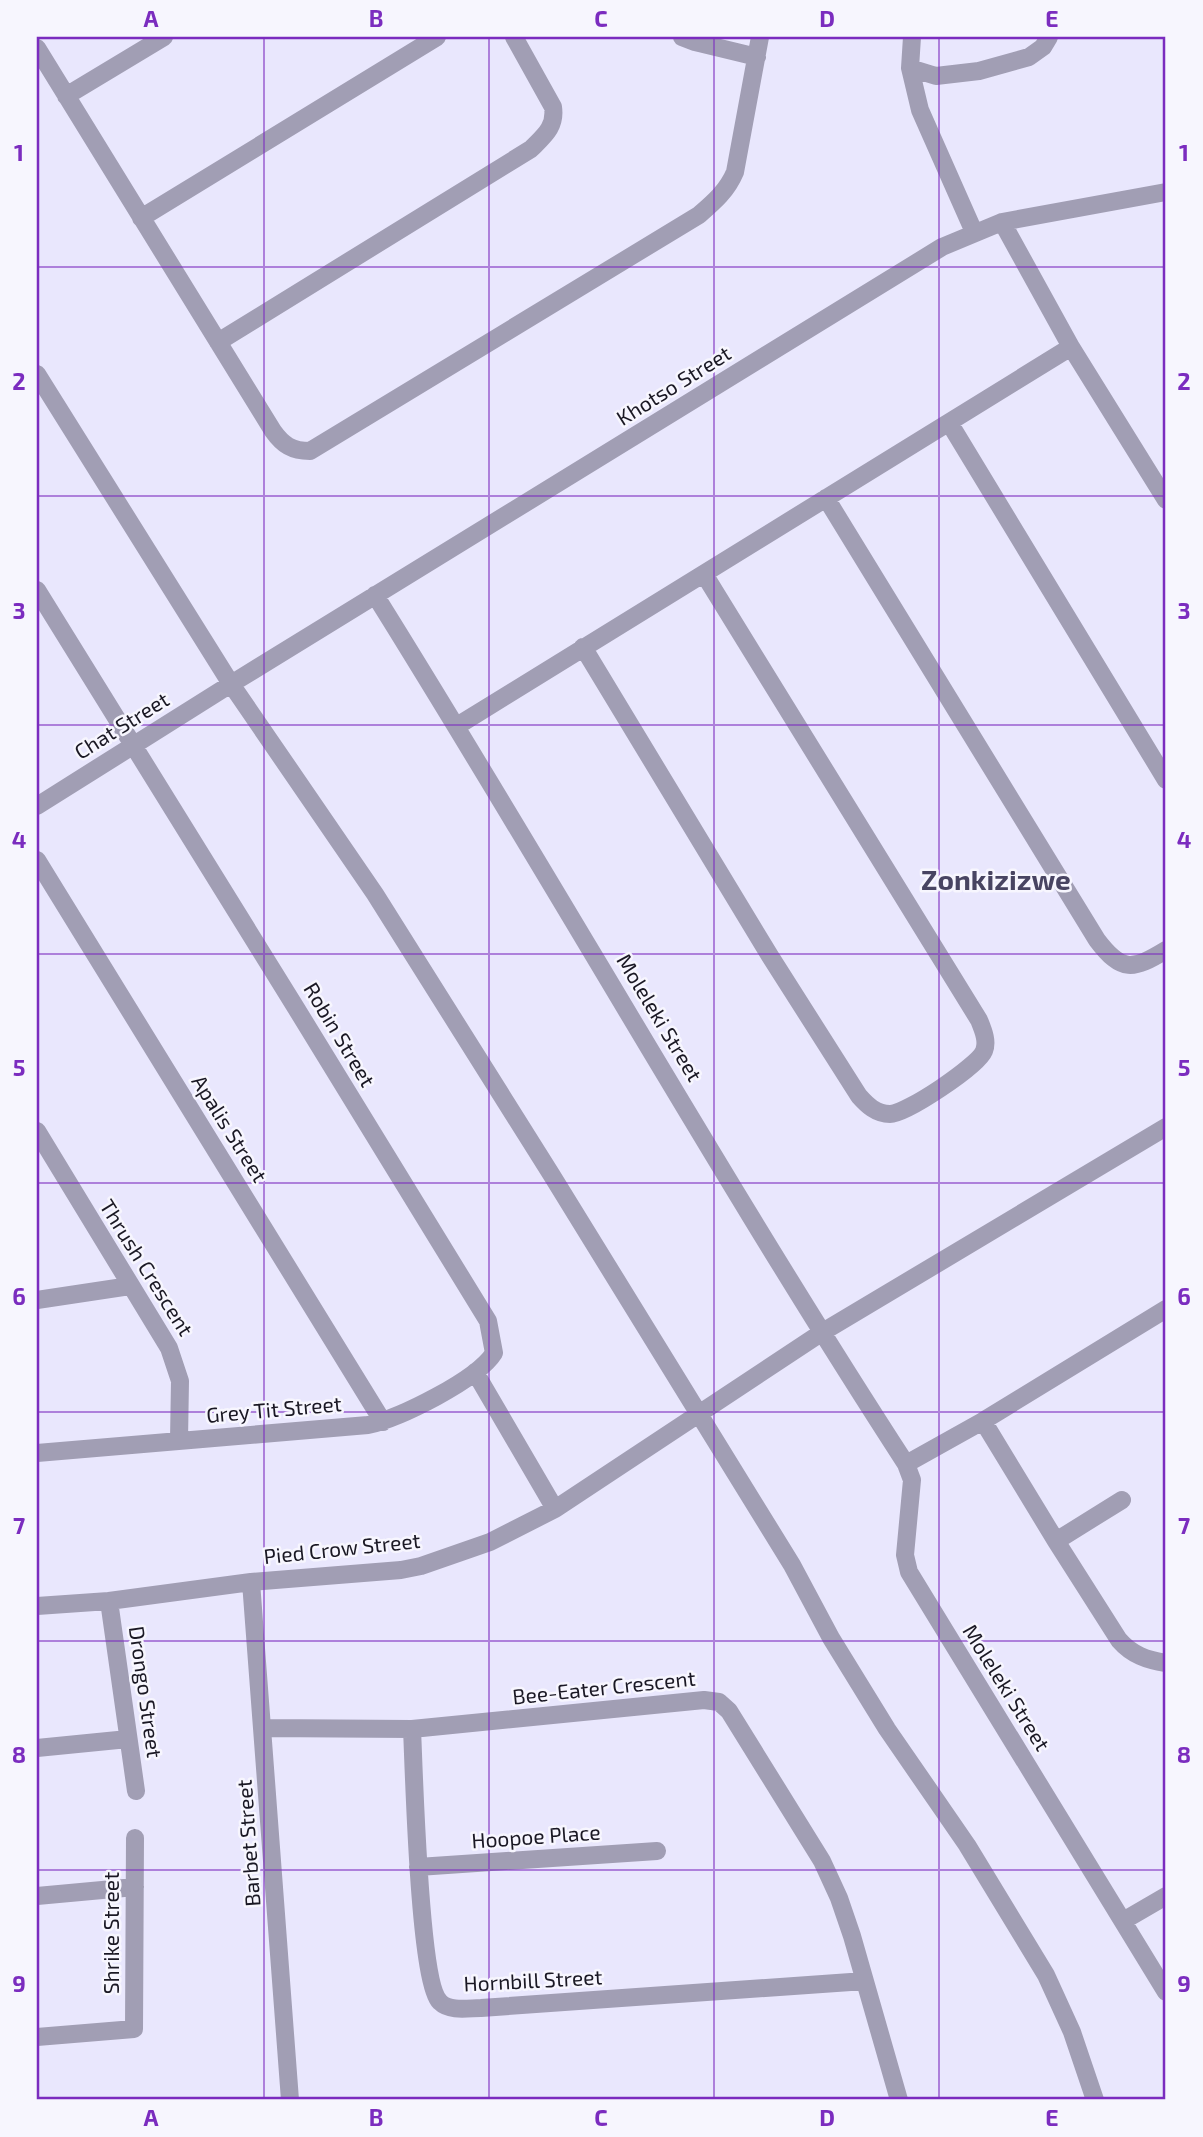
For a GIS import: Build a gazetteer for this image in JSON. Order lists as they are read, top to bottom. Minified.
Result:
{"streets":{"street":["Khotso Street","Chat Street","Moleleki Street","Robin Street","Apalis Street","Thrush Crescent","Grey Tit Street","Pied Crow Street","Bee-Eater Crescent","Drongo Street","Hoopoe Place","Barbet Street","Shrike Street","Hornbill Street"]},"crossings":[["Khotso Street","Chat Street"],["Khotso Street","Moleleki Street"],["Chat Street","Robin Street"],["Moleleki Street","Pied Crow Street"],["Robin Street","Grey Tit Street"],["Apalis Street","Grey Tit Street"],["Thrush Crescent","Grey Tit Street"],["Pied Crow Street","Drongo Street"],["Pied Crow Street","Barbet Street"],["Bee-Eater Crescent","Barbet Street"],["Bee-Eater Crescent","Hornbill Street"],["Hoopoe Place","Hornbill Street"]],"districts":["Zonkizizwe"],"grid":{"columns":["A","B","C","D","E"],"rows":["1","2","3","4","5","6","7","8","9"]}}
